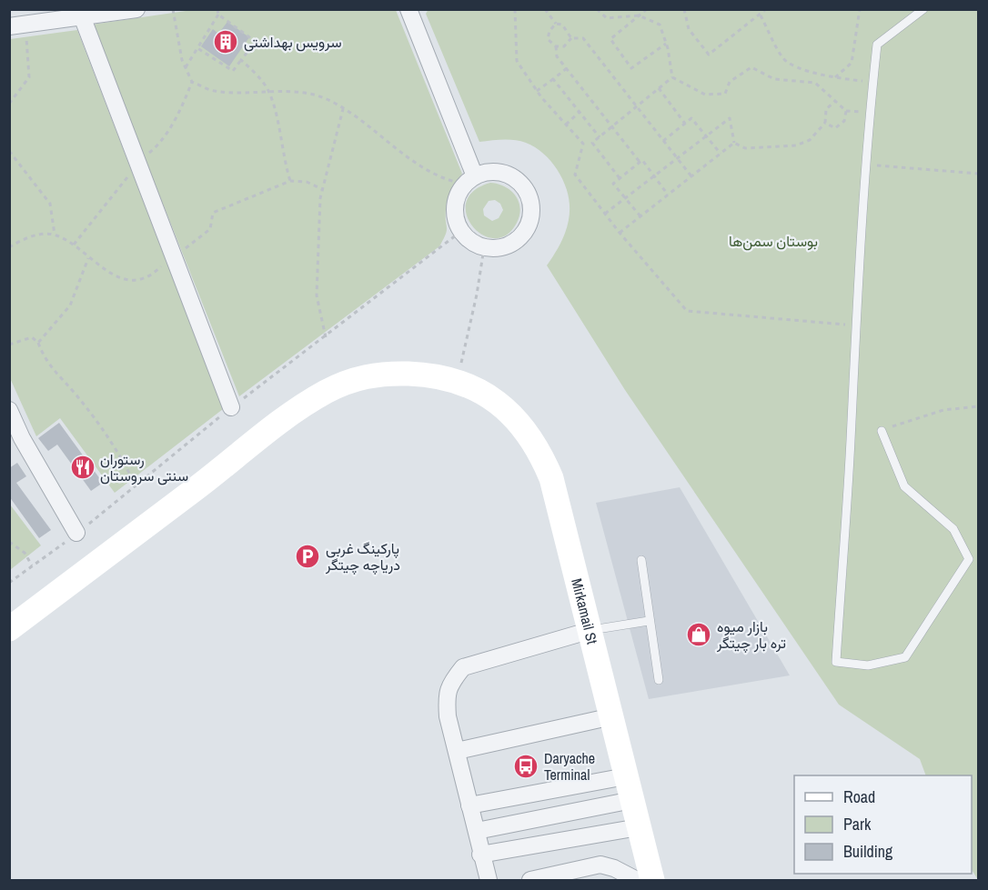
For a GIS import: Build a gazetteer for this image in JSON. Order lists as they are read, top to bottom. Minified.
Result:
{"streets":{"street":["Mirkamail St"]},"parks":["بوستان سمن‌ها"],"places":{"building":["سرویس بهداشتی"],"restaurant":["رستوران سنتی سروستان"],"parking":["پارکینگ غربی دریاچه چیتگر"],"shop":["بازار میوه تره بار چیتگر"],"bus stop":["Daryache Terminal"]},"legend":["Road","Park","Building"]}
